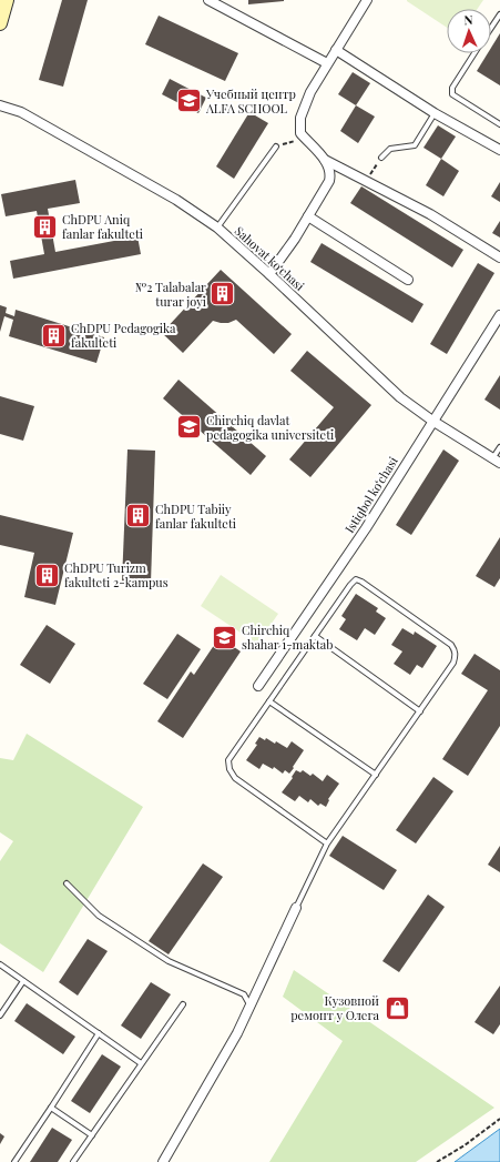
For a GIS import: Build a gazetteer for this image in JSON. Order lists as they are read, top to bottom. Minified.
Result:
{"streets":{"street":["Sahovat ko‘chasi","Istiqbol ko‘chasi"]},"crossings":[["Sahovat ko‘chasi","Istiqbol ko‘chasi"]],"places":{"school or university":["Учебный центр ALFA SCHOOL","Chirchiq davlat pedagogika universiteti","Chirchiq shahar 1-maktab"],"building":["ChDPU Aniq fanlar fakulteti","№2 Talabalar turar joyi","ChDPU Pedagogika fakulteti","ChDPU Tabiiy fanlar fakulteti","ChDPU Turizm fakulteti 2-kampus"],"shop":["Кузовной ремонт у Олега"]},"north":"top"}
